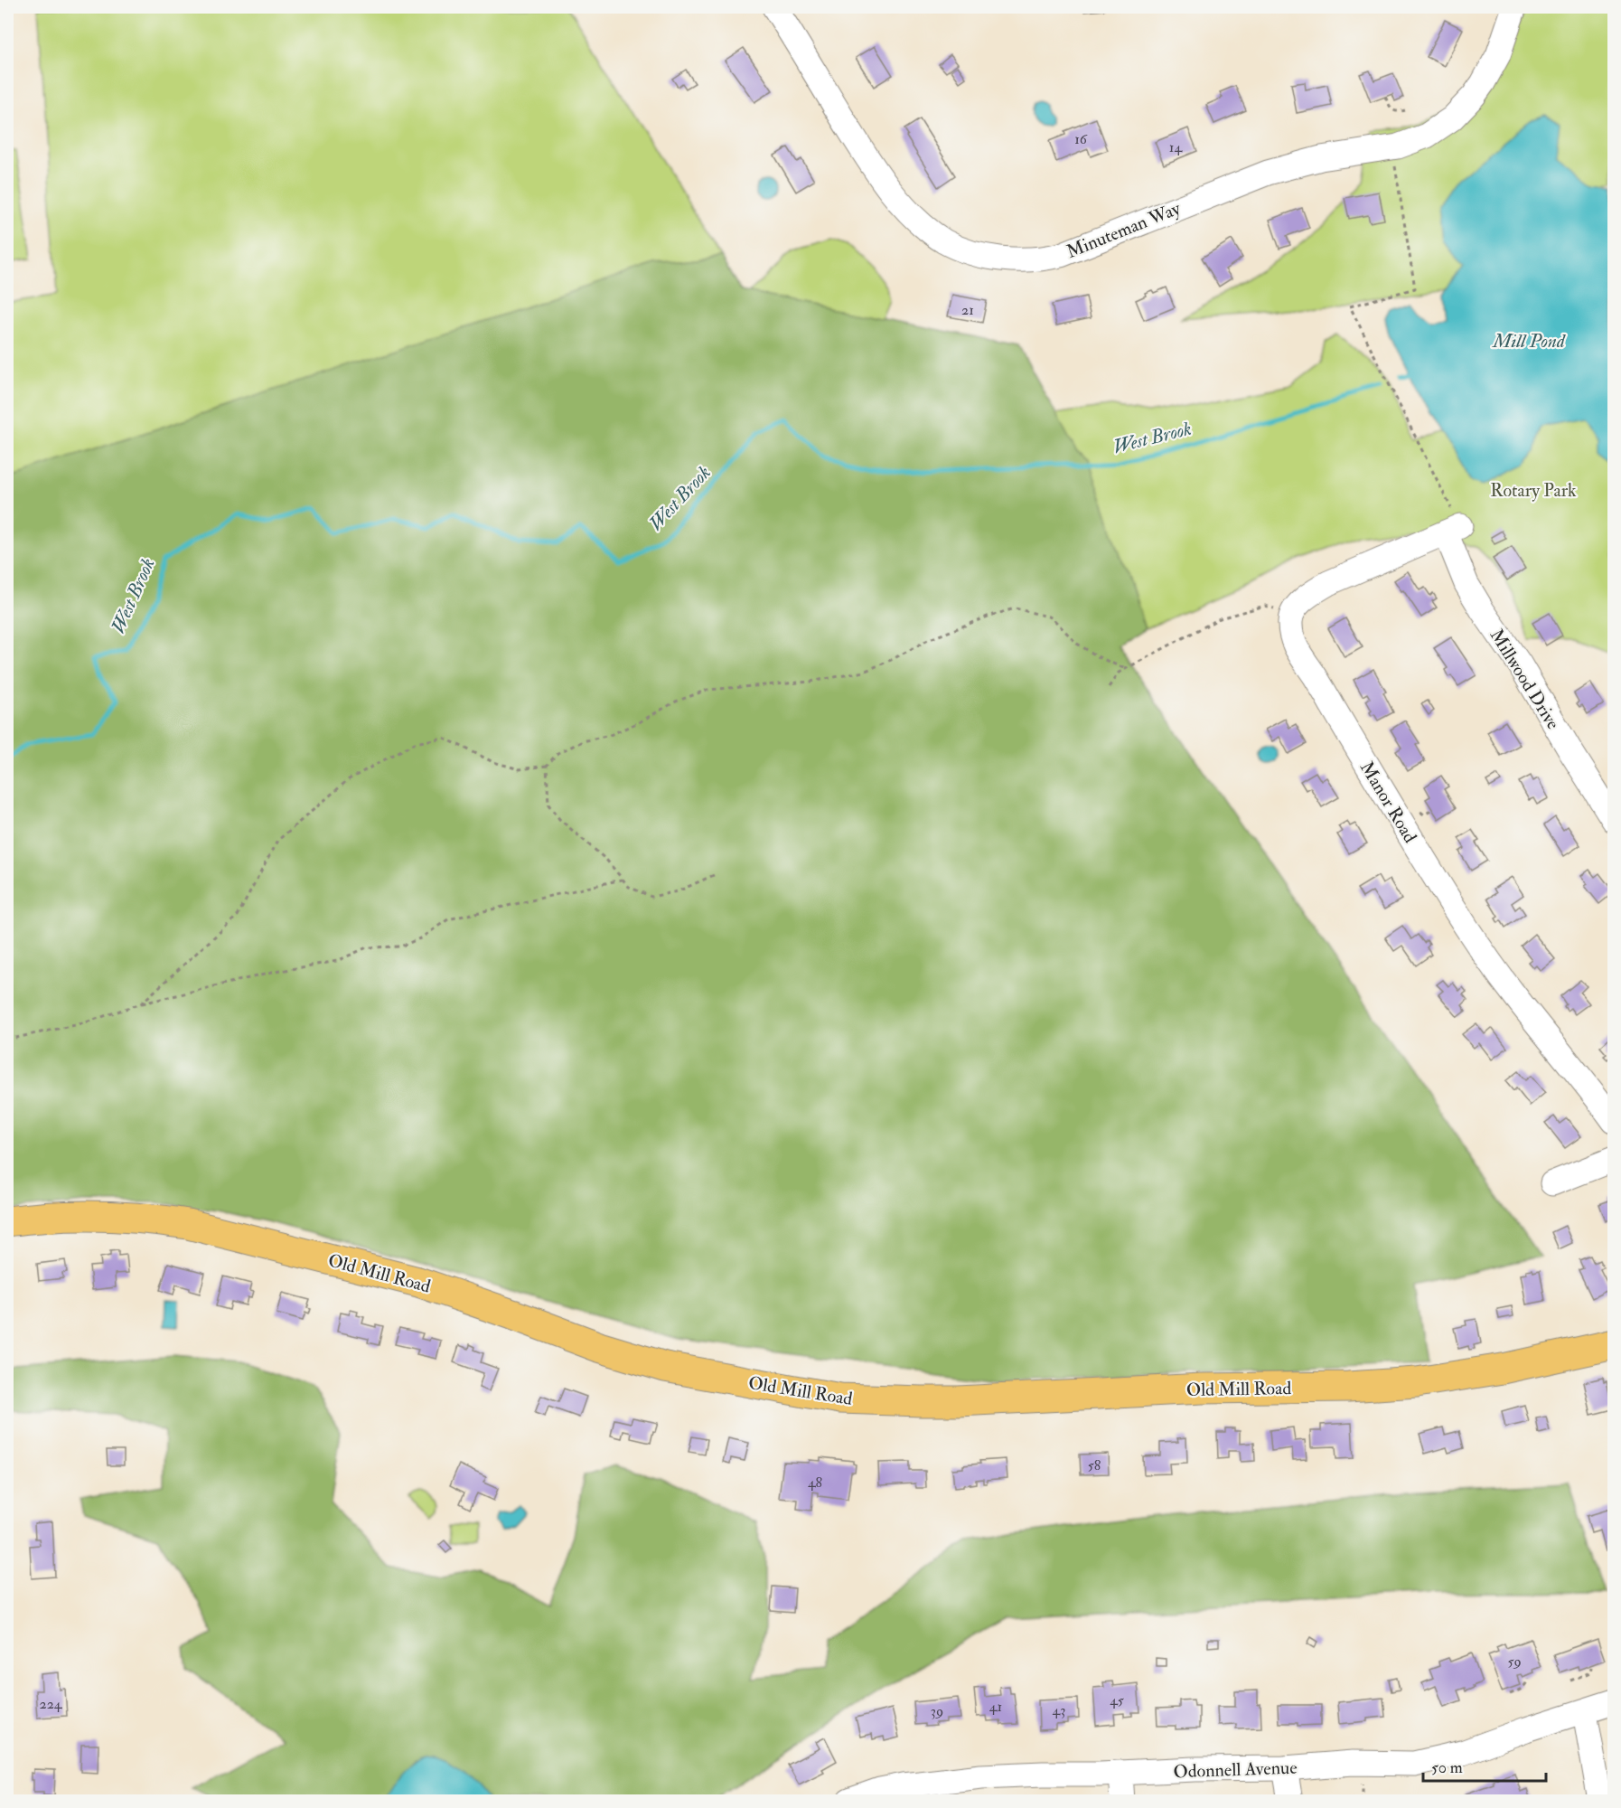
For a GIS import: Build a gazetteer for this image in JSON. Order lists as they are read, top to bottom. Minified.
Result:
{"streets":{"main road":["Old Mill Road"],"street":["Minuteman Way","Millwood Drive","Manor Road","Odonnell Avenue"]},"water":["Mill Pond","West Brook"],"parks":["Rotary Park"],"house_numbers":["16","14","21","58","48","59","45","224","41","43","39"],"scale_bar":"50 m"}
